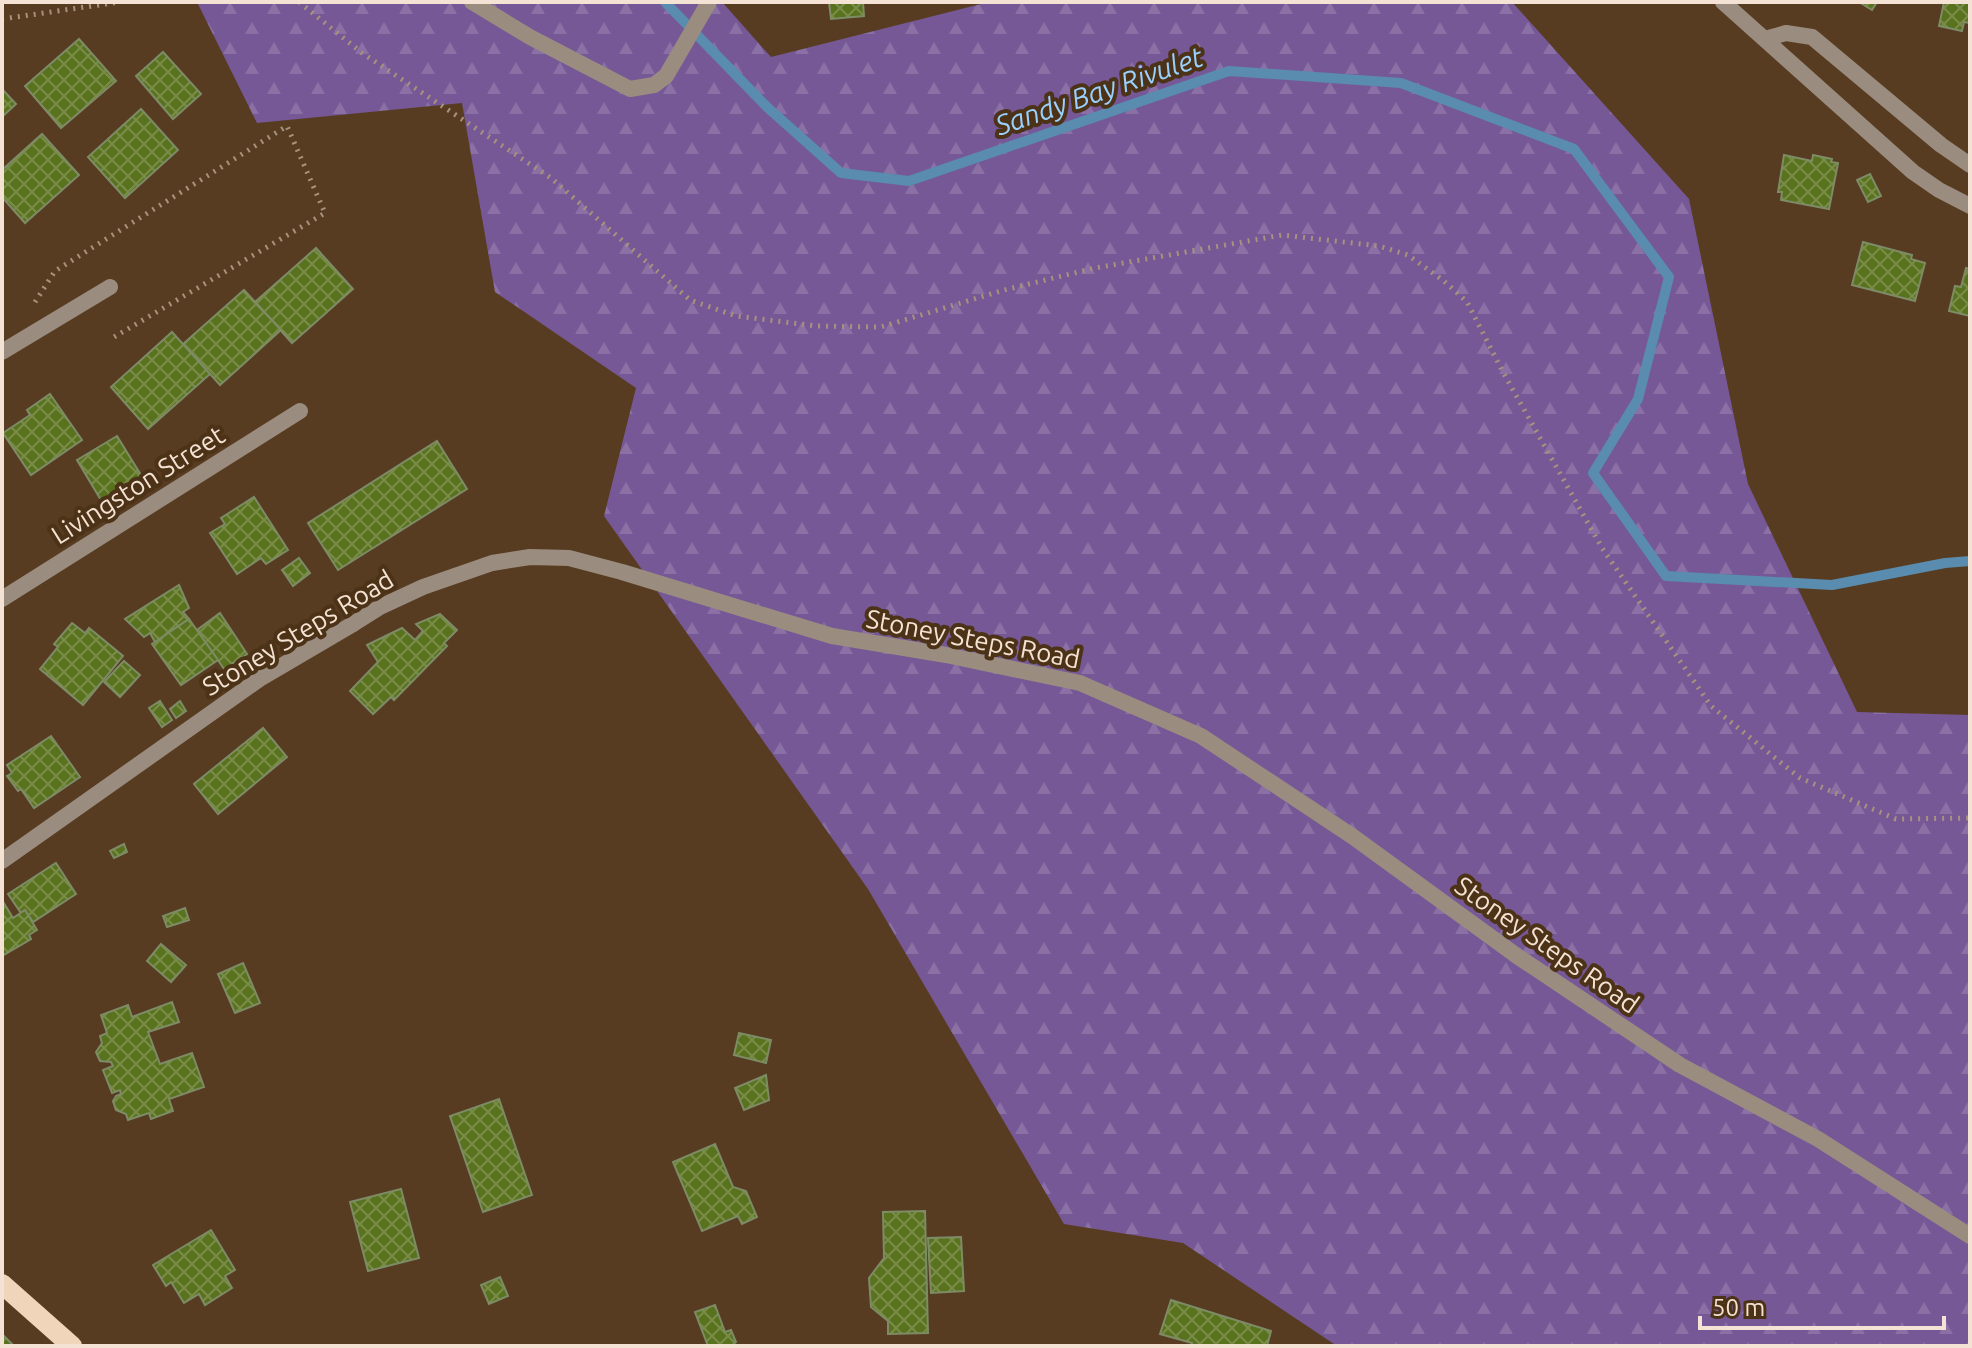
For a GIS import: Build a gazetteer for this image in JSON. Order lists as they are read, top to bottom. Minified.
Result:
{"streets":{"street":["Livingston Street","Stoney Steps Road"]},"water":["Sandy Bay Rivulet"],"scale_bar":"50 m"}
